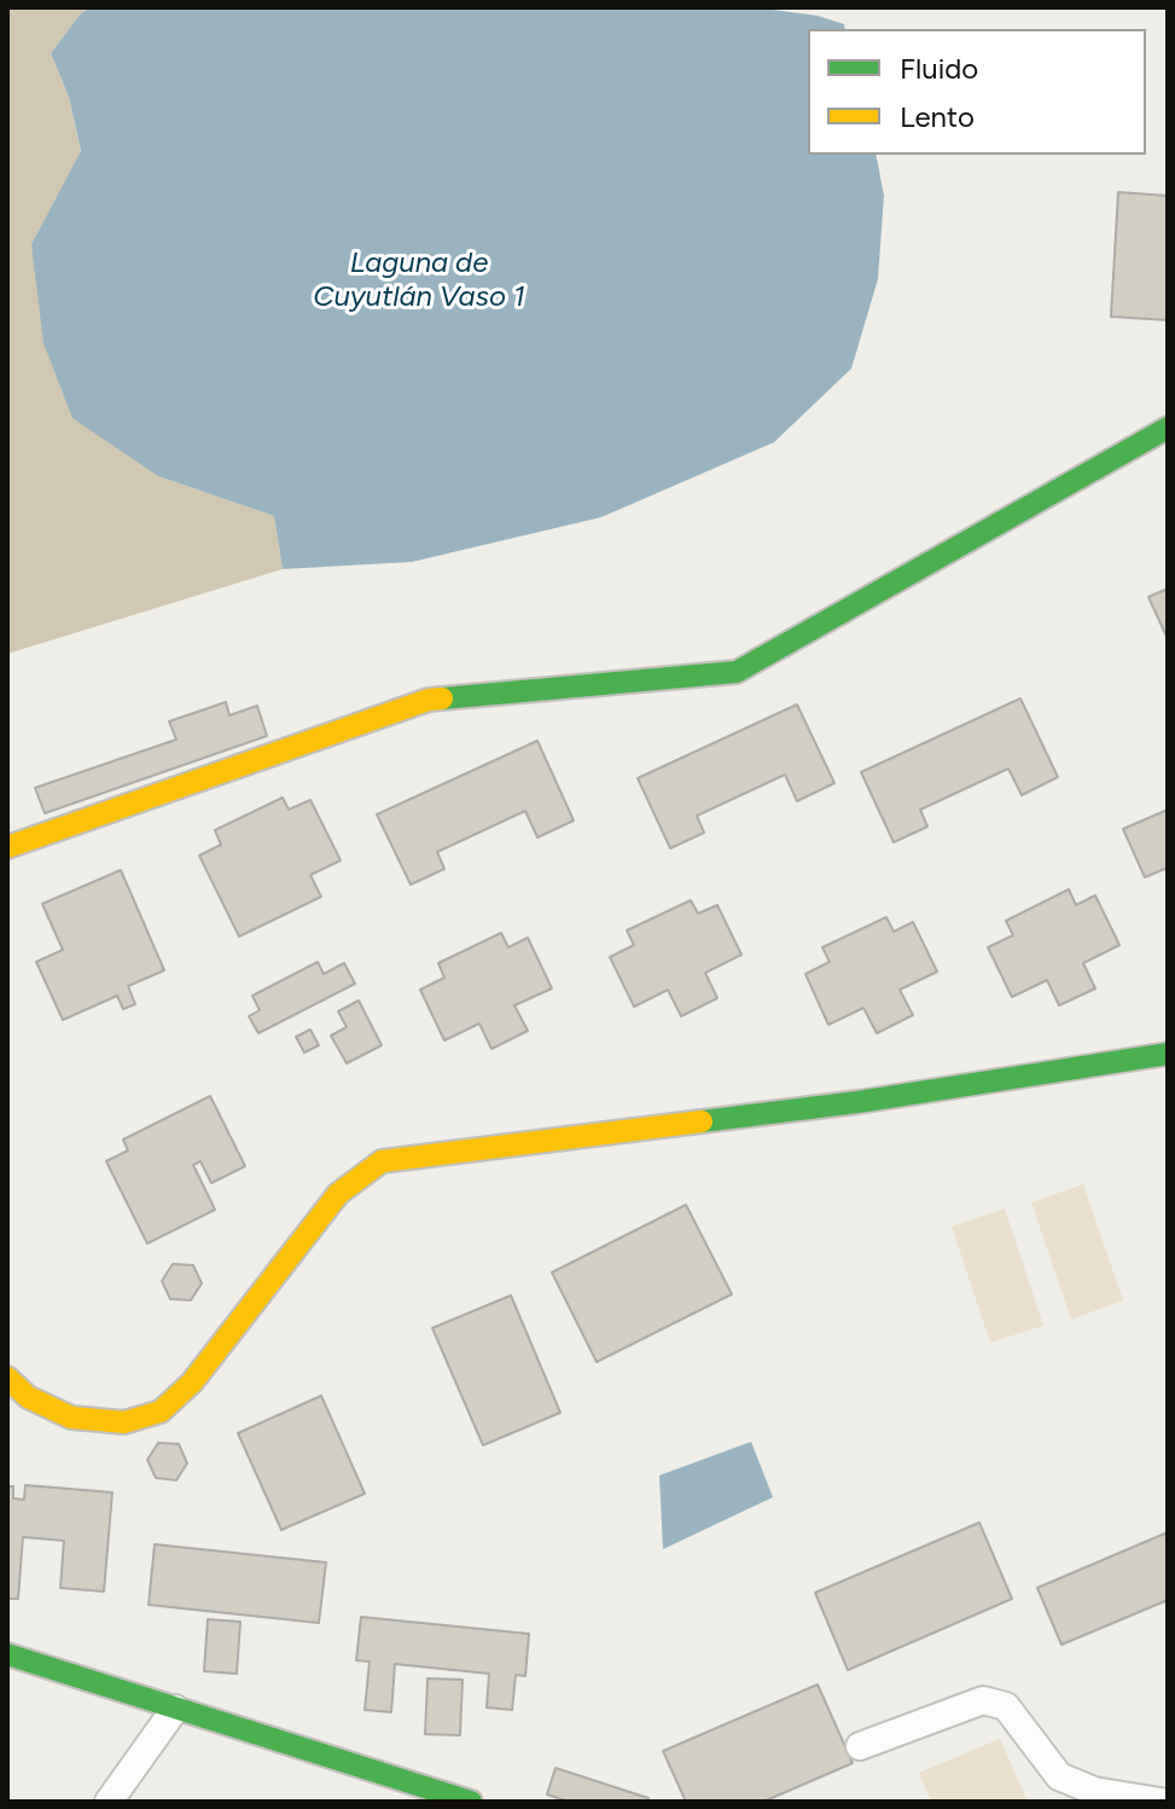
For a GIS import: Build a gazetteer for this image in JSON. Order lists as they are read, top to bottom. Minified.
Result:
{"water":["Laguna de Cuyutlán Vaso 1"],"legend":["Fluido","Lento"]}
